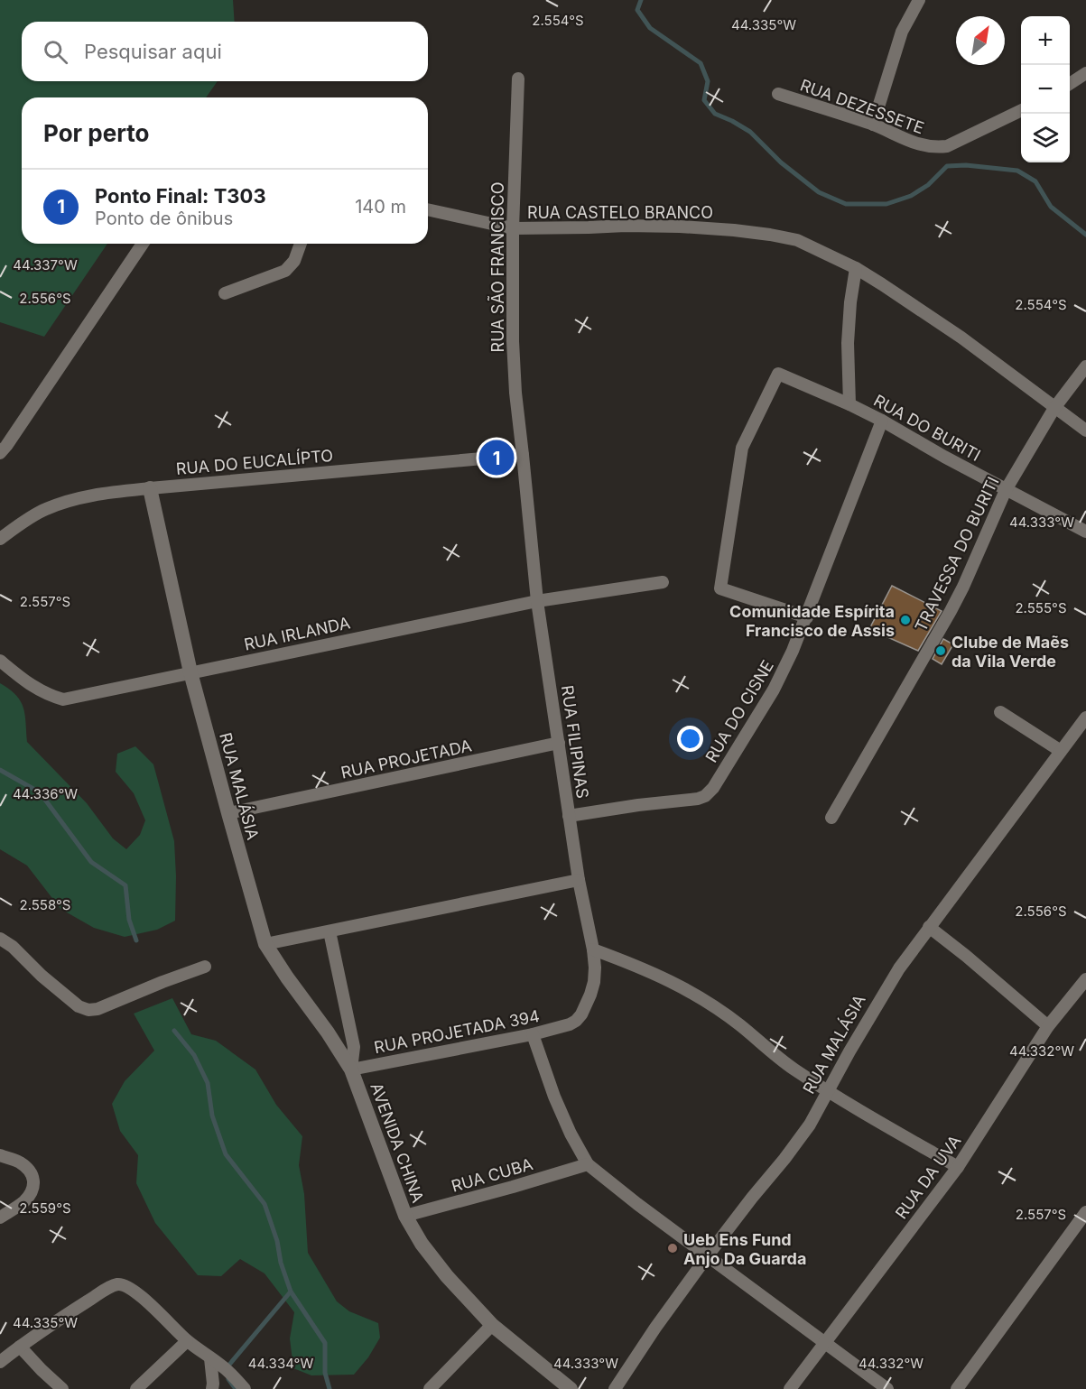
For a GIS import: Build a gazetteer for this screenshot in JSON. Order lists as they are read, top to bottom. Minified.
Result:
{"streets":{"street":["RUA DEZESSETE","RUA CASTELO BRANCO","RUA SÃO FRANCISCO","RUA DO BURITI","RUA DO EUCALÍPTO","TRAVESSA DO BURITI","RUA IRLANDA","RUA DO CISNE","RUA FILIPINAS","RUA PROJETADA","RUA MALÁSIA","RUA PROJETADA 394","AVENIDA CHINA","RUA CUBA","RUA DA UVA"]},"crossings":[["RUA CASTELO BRANCO","RUA SÃO FRANCISCO"],["RUA CASTELO BRANCO","TRAVESSA DO BURITI"],["RUA SÃO FRANCISCO","RUA DO EUCALÍPTO"],["RUA SÃO FRANCISCO","RUA FILIPINAS"],["RUA DO BURITI","TRAVESSA DO BURITI"],["RUA DO BURITI","RUA DO CISNE"],["RUA DO EUCALÍPTO","RUA FILIPINAS"],["RUA DO EUCALÍPTO","RUA MALÁSIA"],["RUA IRLANDA","RUA FILIPINAS"],["RUA IRLANDA","RUA MALÁSIA"],["RUA DO CISNE","RUA FILIPINAS"],["RUA FILIPINAS","RUA PROJETADA"],["RUA FILIPINAS","RUA PROJETADA 394"],["RUA PROJETADA","RUA MALÁSIA"],["RUA MALÁSIA","RUA PROJETADA 394"],["RUA MALÁSIA","AVENIDA CHINA"],["RUA PROJETADA 394","AVENIDA CHINA"],["AVENIDA CHINA","RUA CUBA"]],"places":["Comunidade Espírita Francisco de Assis","Clube de Maẽs da Vila Verde","Ueb Ens Fund Anjo Da Guarda"],"north":"top right","page":{"map_buttons":["+","−"],"search":"Pesquisar aqui","heading":"Por perto","list":[{"mark":"1","name":"Ponto Final: T303","note":"Ponto de ônibus","value":"140 m"}],"pins":"1"},"coordinates":["2.554°S","44.335°W","44.337°W","2.556°S","44.333°W","2.557°S","2.555°S","44.336°W","2.558°S","44.332°W","2.559°S","44.334°W"]}
